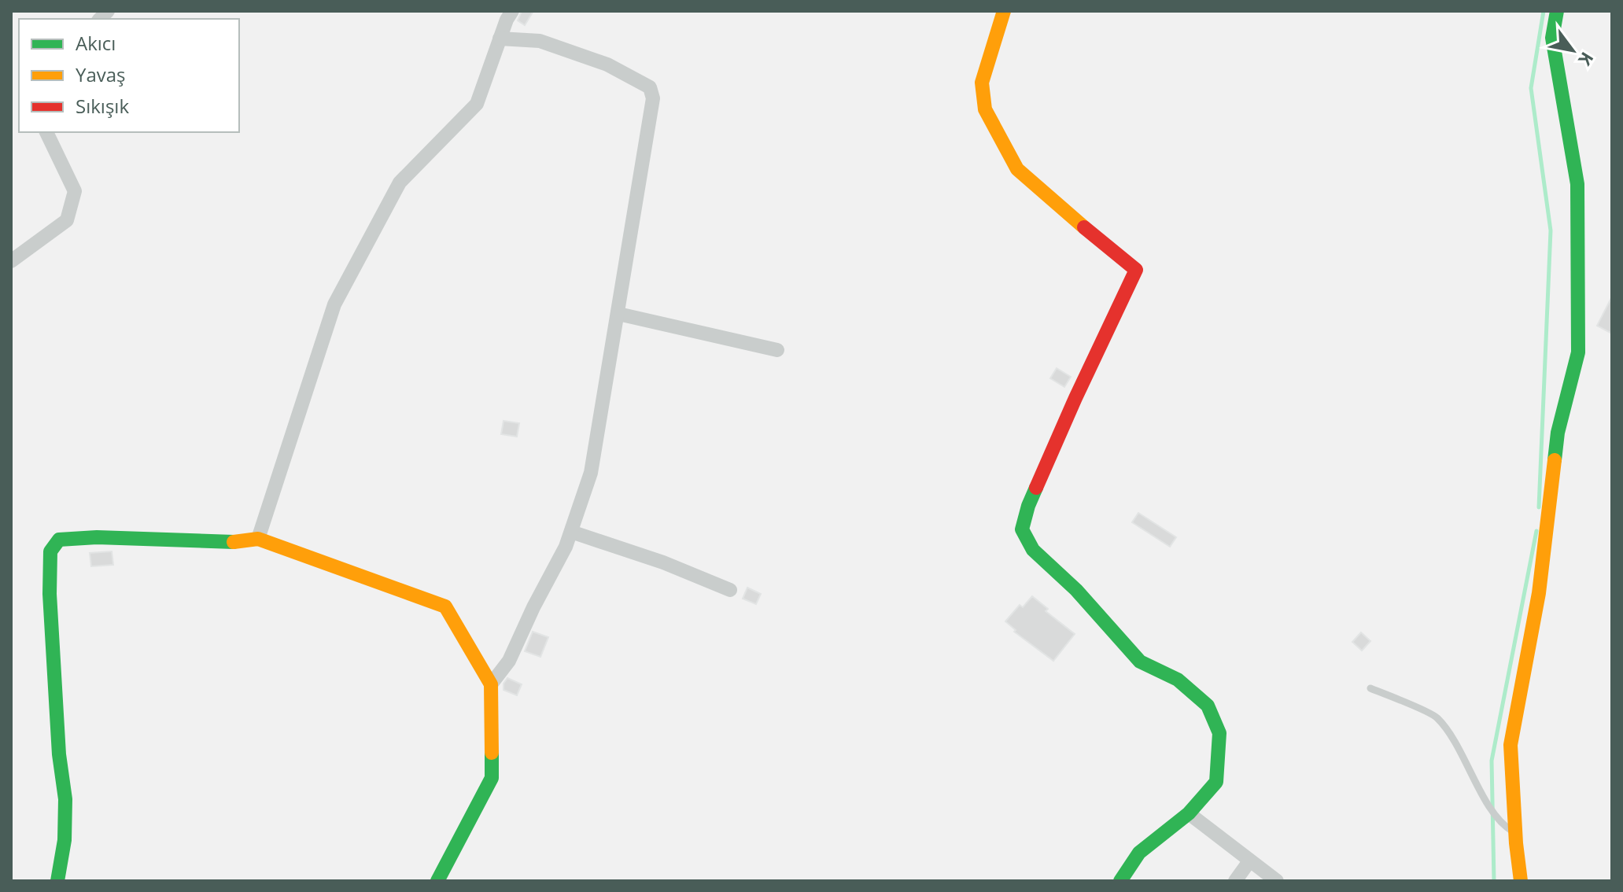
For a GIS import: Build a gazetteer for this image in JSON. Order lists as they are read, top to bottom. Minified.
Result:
{"legend":["Akıcı","Yavaş","Sıkışık"],"north":"bottom right"}
